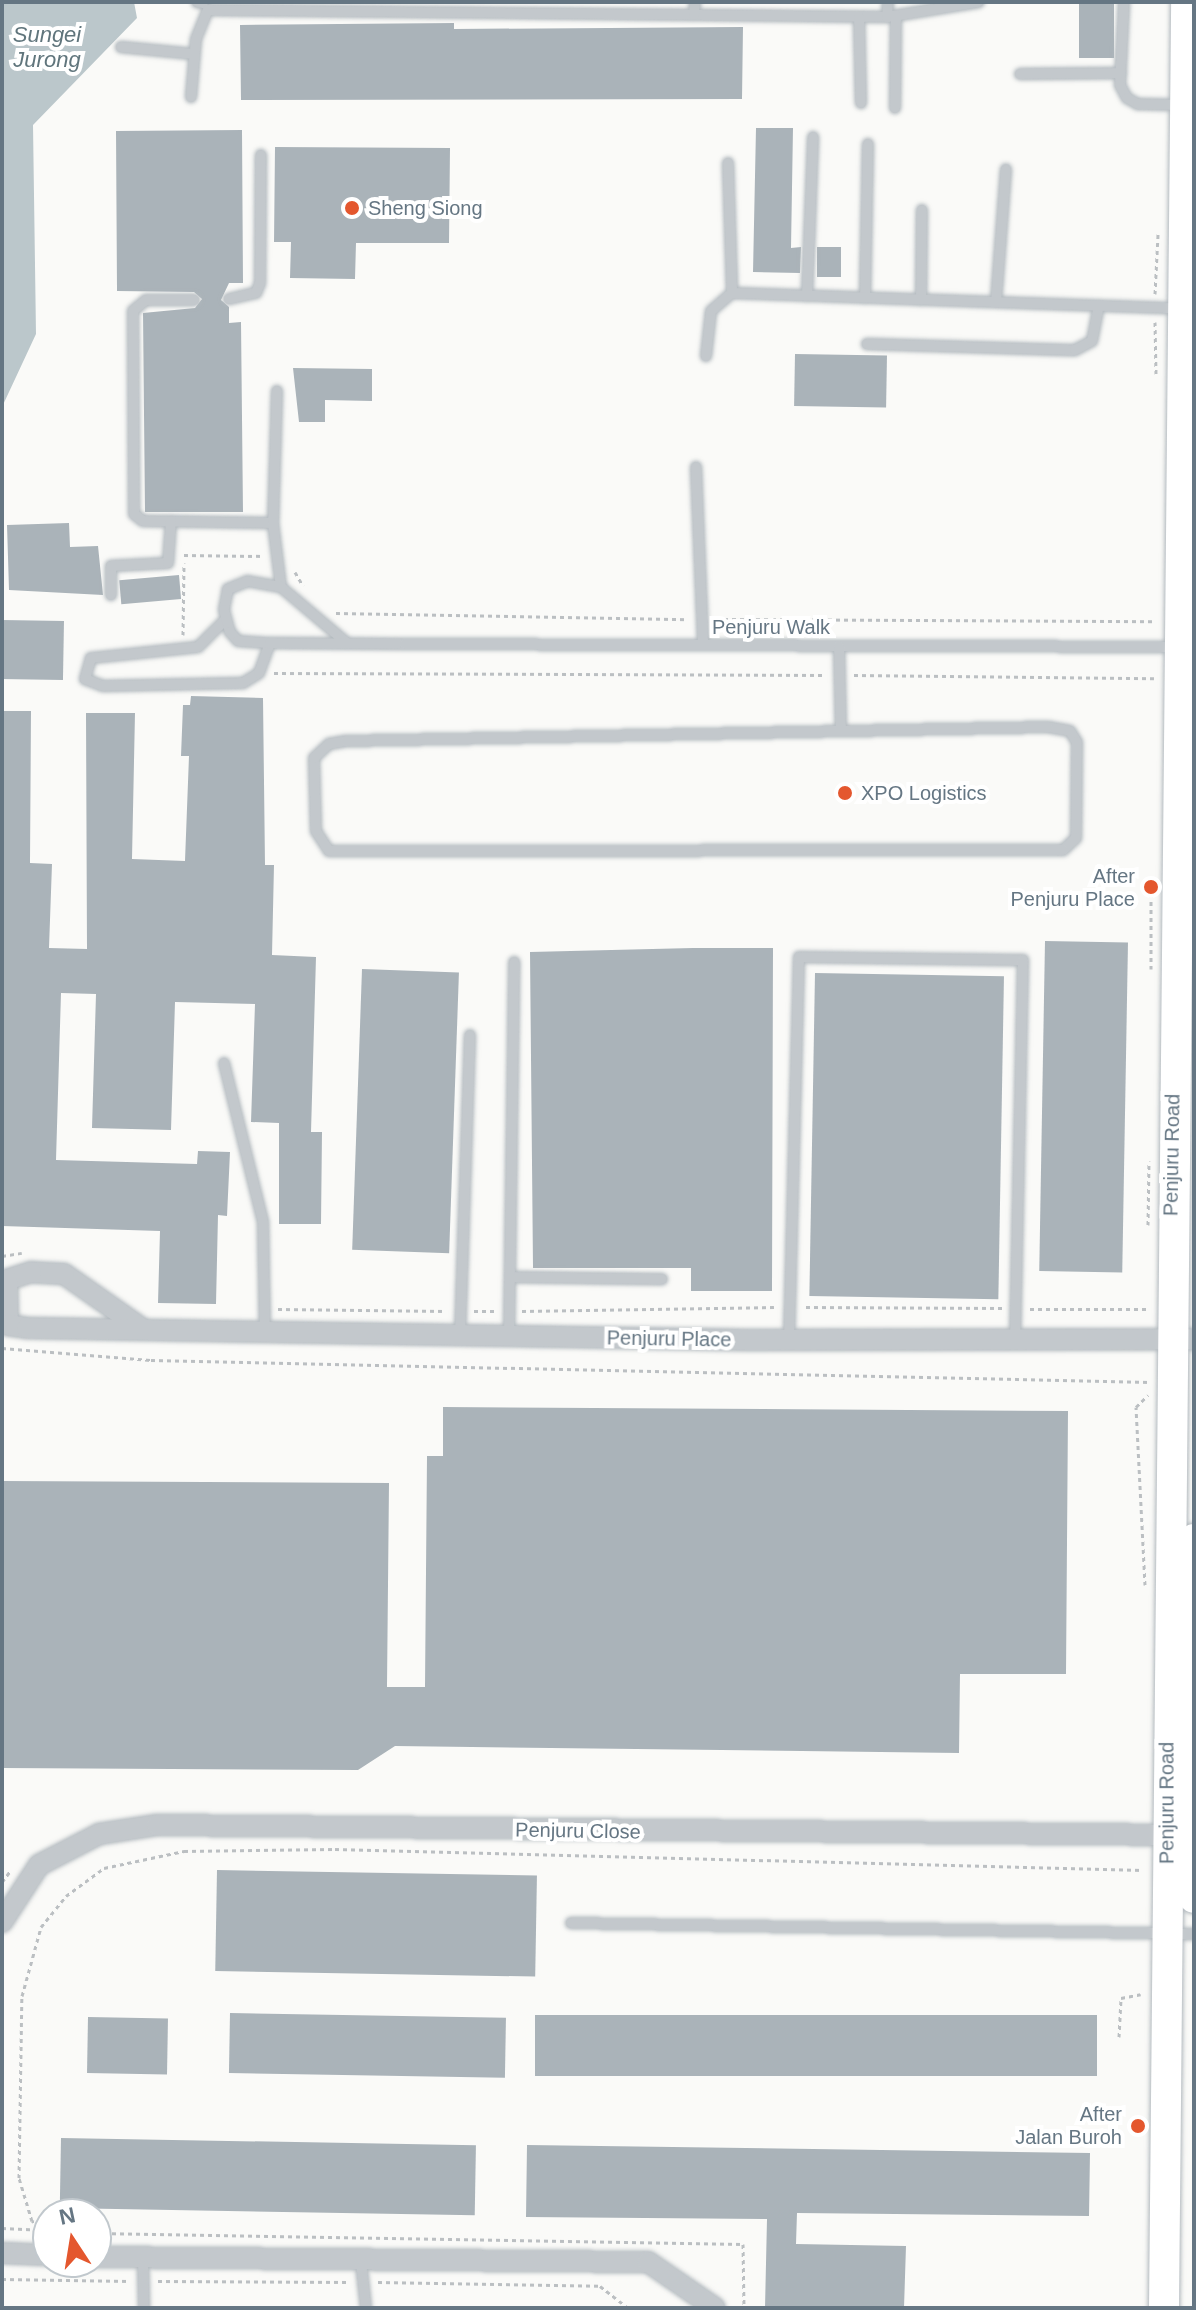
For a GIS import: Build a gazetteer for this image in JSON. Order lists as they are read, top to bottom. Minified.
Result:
{"streets":{"main road":["Penjuru Road"],"street":["Penjuru Place","Penjuru Close"],"lane":["Penjuru Walk"]},"crossings":[["Penjuru Walk","Penjuru Road"],["Penjuru Road","Penjuru Place"],["Penjuru Road","Penjuru Close"]],"water":["Sungei Jurong"],"places":["Sheng Siong","XPO Logistics","After Penjuru Place","After Jalan Buroh"],"north":"top"}
